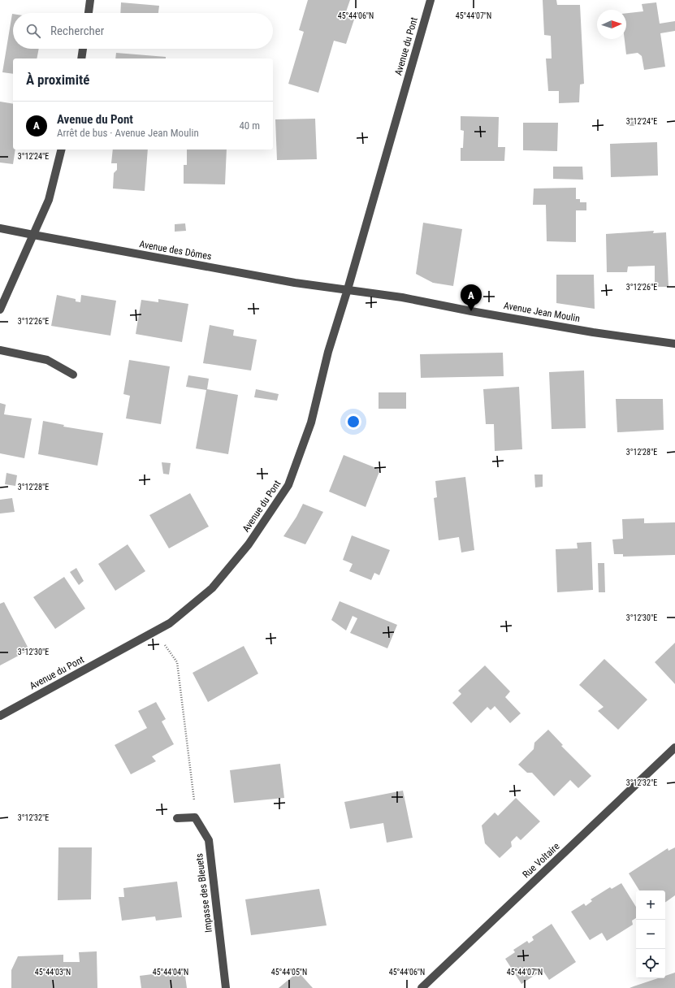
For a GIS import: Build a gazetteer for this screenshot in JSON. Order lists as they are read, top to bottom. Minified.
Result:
{"streets":{"street":["Avenue du Pont","Avenue des Dômes","Avenue Jean Moulin","Rue Voltaire","Impasse des Bleuets"]},"crossings":[["Avenue du Pont","Avenue des Dômes"],["Avenue du Pont","Avenue Jean Moulin"],["Avenue des Dômes","Avenue Jean Moulin"]],"north":"right","page":{"search":"Rechercher","heading":"À proximité","list":[{"mark":"A","name":"Avenue du Pont","note":"Arrêt de bus · Avenue Jean Moulin","value":"40 m"}],"pins":"A","map_buttons":["+","−"]},"coordinates":["45°44'07\"N","45°44'06\"N","3°12'24\"E","3°12'26\"E","3°12'28\"E","3°12'30\"E","3°12'32\"E","45°44'03\"N","45°44'04\"N","45°44'05\"N"]}
